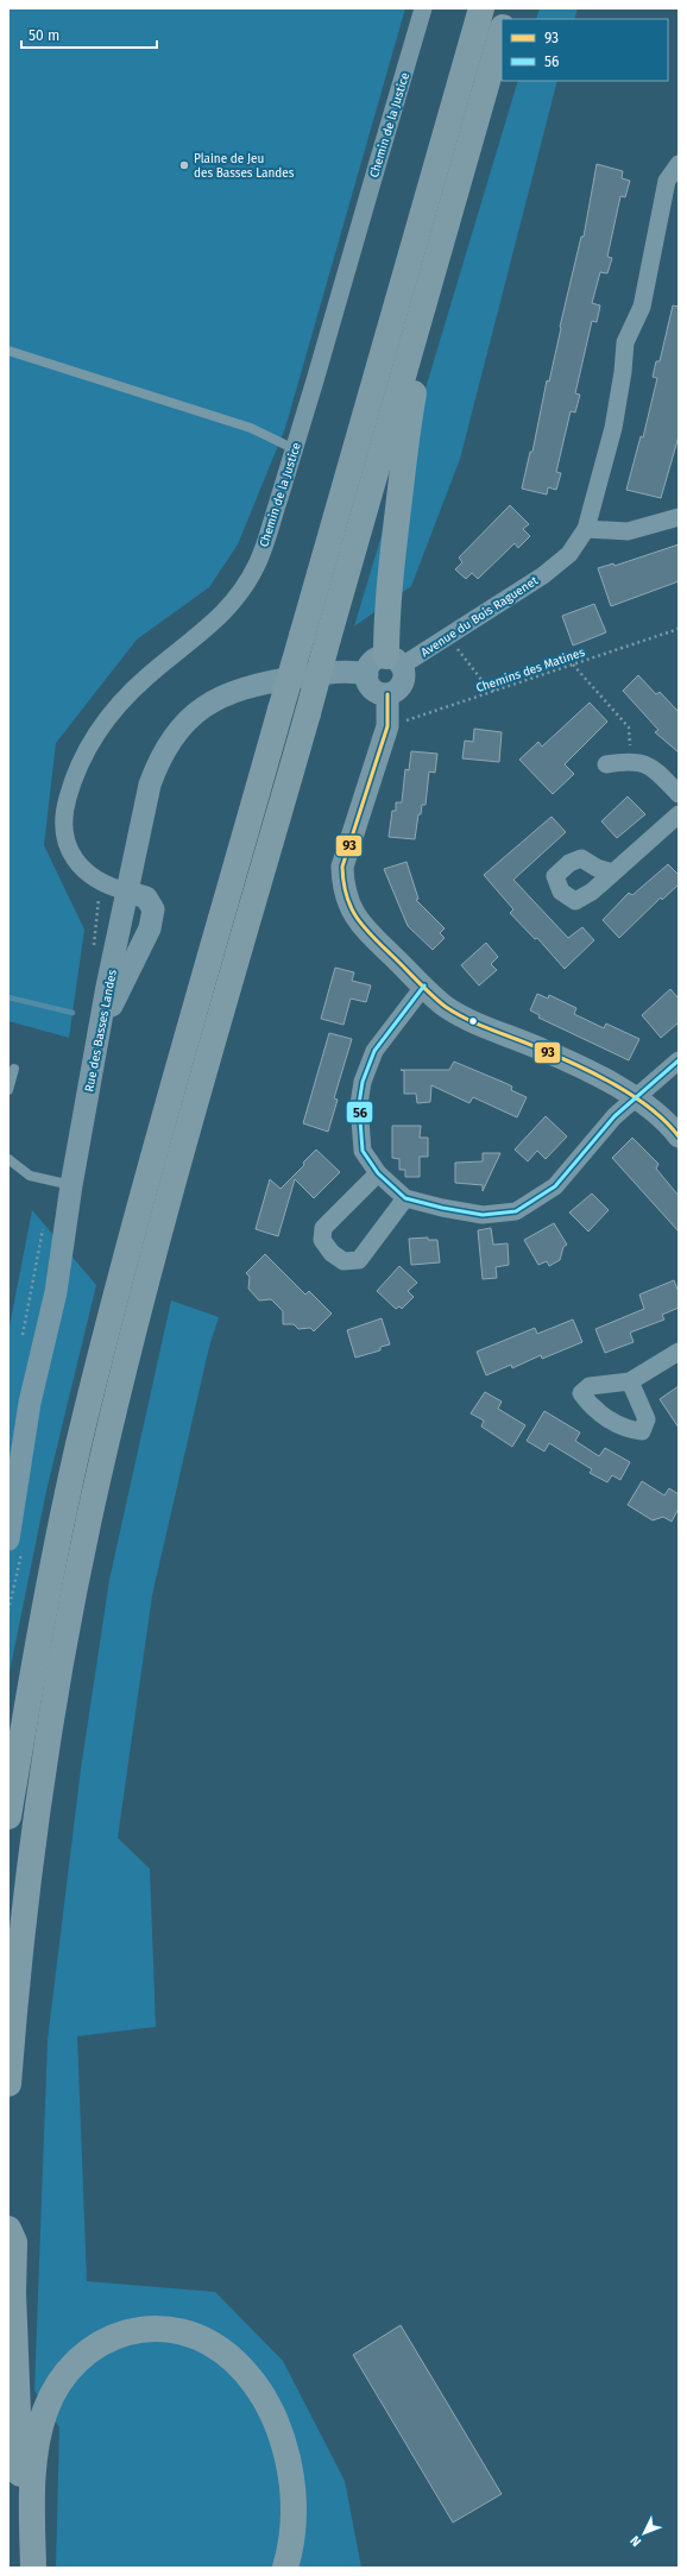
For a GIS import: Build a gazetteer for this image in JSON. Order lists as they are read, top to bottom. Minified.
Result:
{"streets":{"street":["Chemin de la Justice","Avenue du Bois Raguenet","Rue des Basses Landes"],"path":["Chemins des Matines"]},"crossings":[["Chemin de la Justice","Rue des Basses Landes"]],"places":["Plaine de Jeu des Basses Landes"],"lines":["transit line 93","transit line 56"],"legend":["93","56"],"scale_bar":"50 m","north":"bottom left"}
